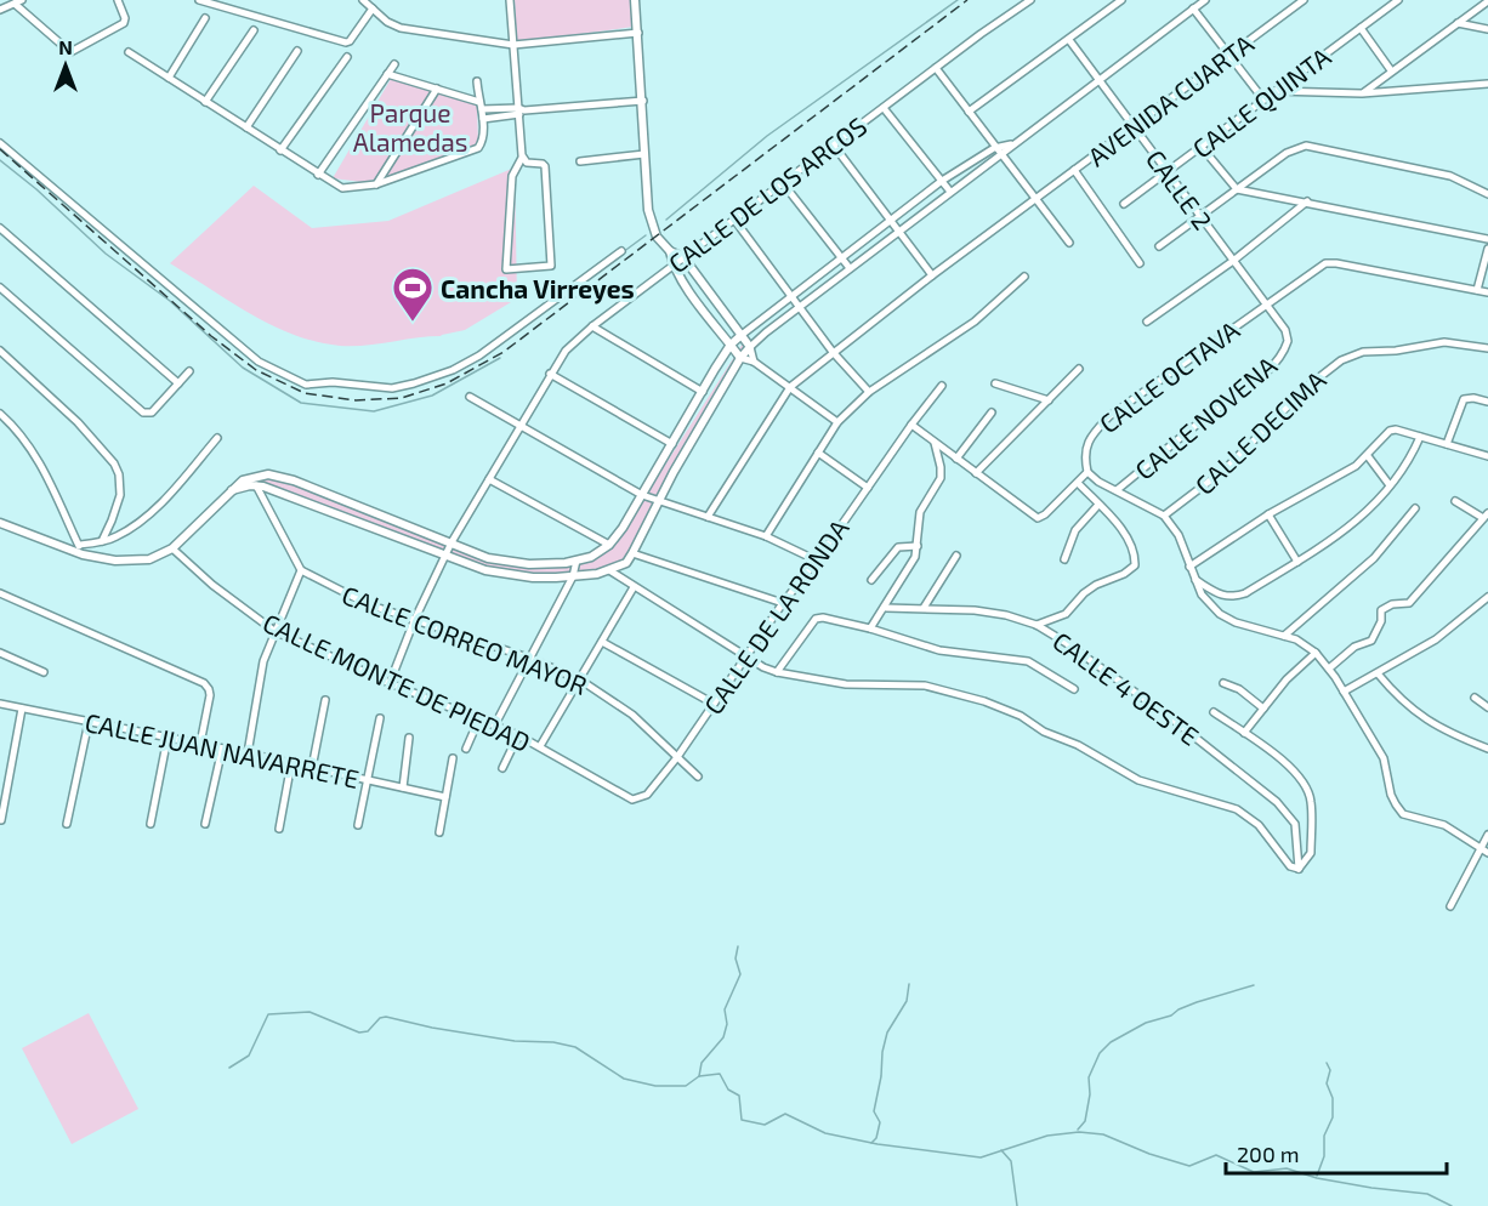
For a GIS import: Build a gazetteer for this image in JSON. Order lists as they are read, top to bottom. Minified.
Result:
{"streets":{"street":["AVENIDA CUARTA","CALLE QUINTA","CALLE 2","CALLE DE LOS ARCOS","CALLE OCTAVA","CALLE NOVENA","CALLE DECIMA","CALLE DE LA RONDA","CALLE CORREO MAYOR","CALLE MONTE DE PIEDAD","CALLE 4 OESTE","CALLE JUAN NAVARRETE"]},"crossings":[["AVENIDA CUARTA","CALLE 2"],["CALLE QUINTA","CALLE 2"],["CALLE 2","CALLE OCTAVA"],["CALLE 2","CALLE NOVENA"],["CALLE DE LOS ARCOS","CALLE CORREO MAYOR"],["CALLE DE LOS ARCOS","CALLE MONTE DE PIEDAD"],["CALLE DE LA RONDA","CALLE CORREO MAYOR"],["CALLE DE LA RONDA","CALLE MONTE DE PIEDAD"]],"parks":["Parque Alamedas"],"places":{"sports":["Cancha Virreyes"]},"scale_bar":"200 m","north":"top"}
